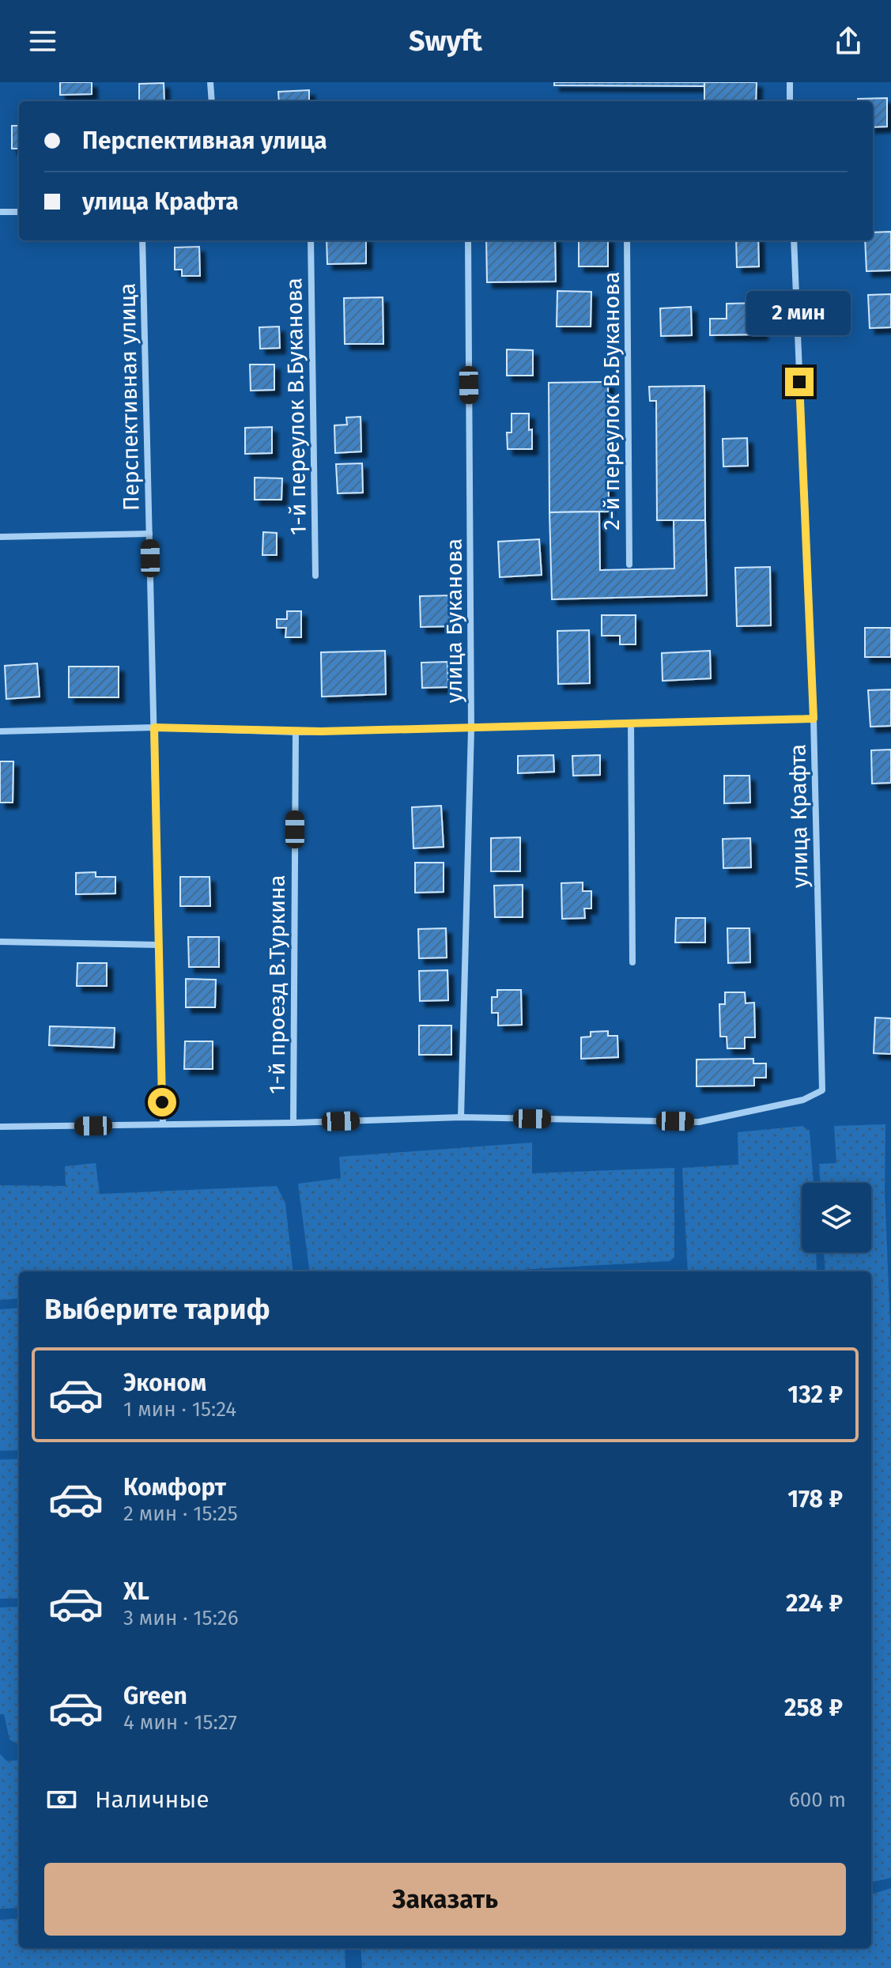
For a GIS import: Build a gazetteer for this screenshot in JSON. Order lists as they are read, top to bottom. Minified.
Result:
{"streets":{"street":["Перспективная улица","2-й переулок В.Буканова","1-й переулок В.Буканова","улица Буканова","улица Крафта","1-й проезд В.Туркина"]},"crossings":[["улица Буканова","улица Крафта"]],"page":{"header":"Swyft","banner":["Перспективная улица","улица Крафта"],"bubble":"2 мин","heading":"Выберите тариф","list":[{"name":"Эконом","note":"1 мин · 15:24","value":"132 ₽"},{"name":"Комфорт","note":"2 мин · 15:25","value":"178 ₽"},{"name":"XL","note":"3 мин · 15:26","value":"224 ₽"},{"name":"Green","note":"4 мин · 15:27","value":"258 ₽"}],"pay":["Наличные","600 m"],"buttons":"Заказать"}}
